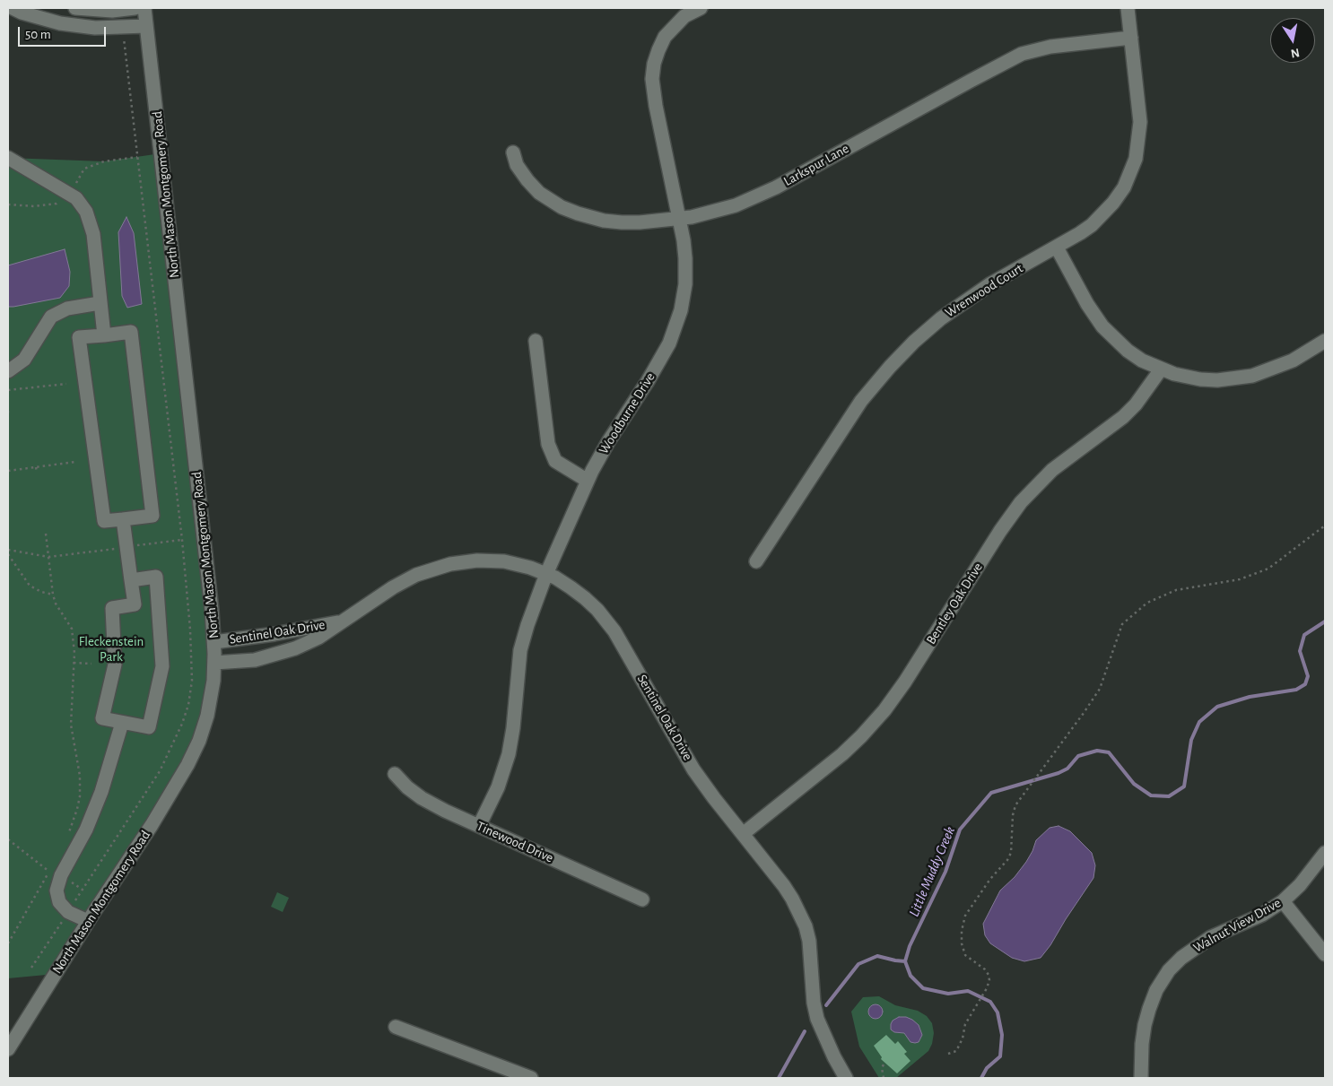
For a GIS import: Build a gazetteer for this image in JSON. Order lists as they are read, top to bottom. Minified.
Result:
{"streets":{"street":["Larkspur Lane","North Mason Montgomery Road","Wrenwood Court","Woodburne Drive","Bentley Oak Drive","Sentinel Oak Drive","Tinewood Drive","Walnut View Drive"]},"crossings":[["Larkspur Lane","Wrenwood Court"],["Larkspur Lane","Woodburne Drive"],["North Mason Montgomery Road","Sentinel Oak Drive"],["Woodburne Drive","Sentinel Oak Drive"],["Woodburne Drive","Tinewood Drive"],["Bentley Oak Drive","Sentinel Oak Drive"]],"water":["Little Muddy Creek"],"parks":["Fleckenstein Park"],"scale_bar":"50 m","north":"bottom"}
